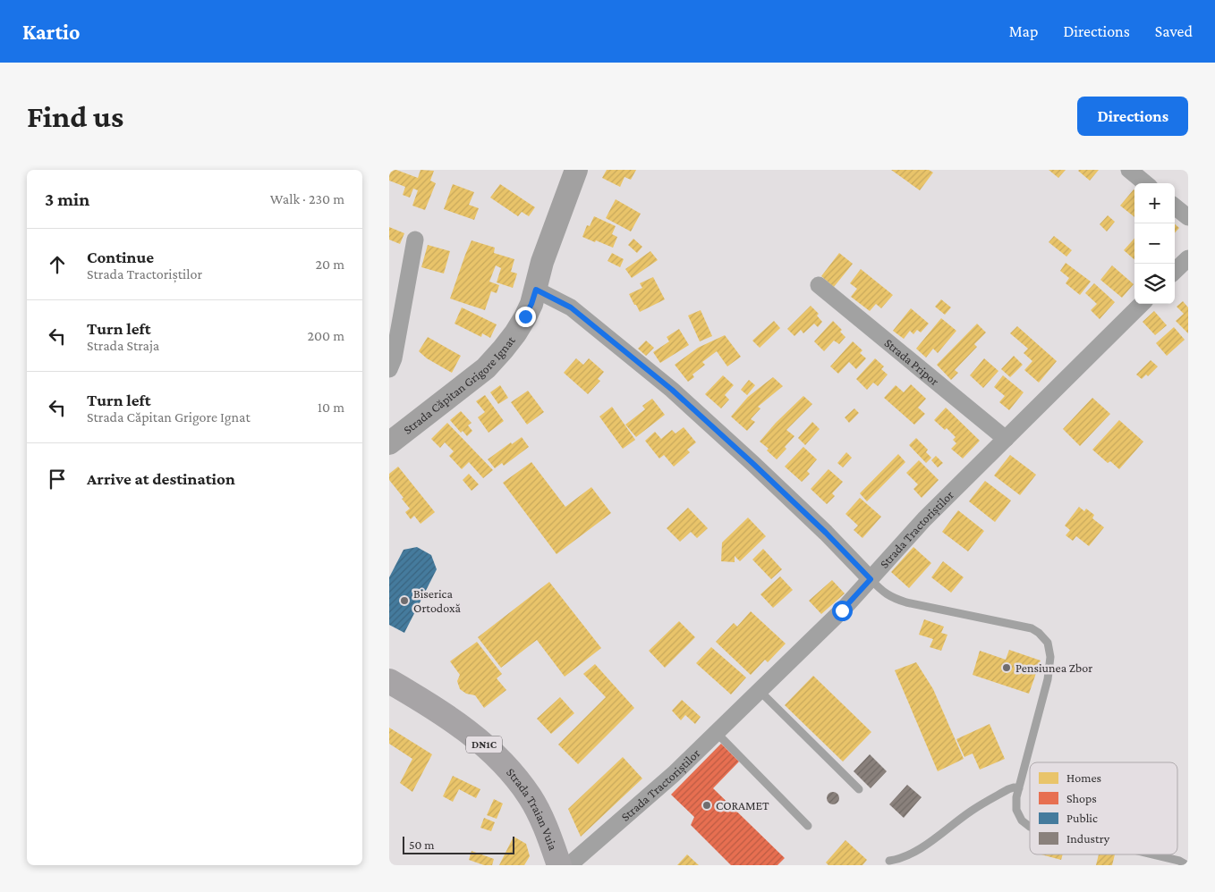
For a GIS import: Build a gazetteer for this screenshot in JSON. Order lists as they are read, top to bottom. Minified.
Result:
{"streets":{"main road":["Strada Căpitan Grigore Ignat","DN1C","Strada Traian Vuia"],"street":["Strada Pripor","Strada Tractoriștilor"]},"crossings":[["Strada Pripor","Strada Tractoriștilor"]],"places":["Biserica Ortodoxă","Pensiunea Zbor","CORAMET"],"legend":["Homes","Shops","Public","Industry"],"scale_bar":"50 m","page":{"header":"Kartio","nav":["Map","Directions","Saved"],"buttons":"Directions","title":"Find us","heading":["3 min","Walk · 230 m"],"map_buttons":["+","−"],"list":[["Continue","Strada Tractoriștilor","20 m"],["Turn left","Strada Straja","200 m"],["Turn left","Strada Căpitan Grigore Ignat","10 m"],"Arrive at destination"],"scale":"50 m"}}
